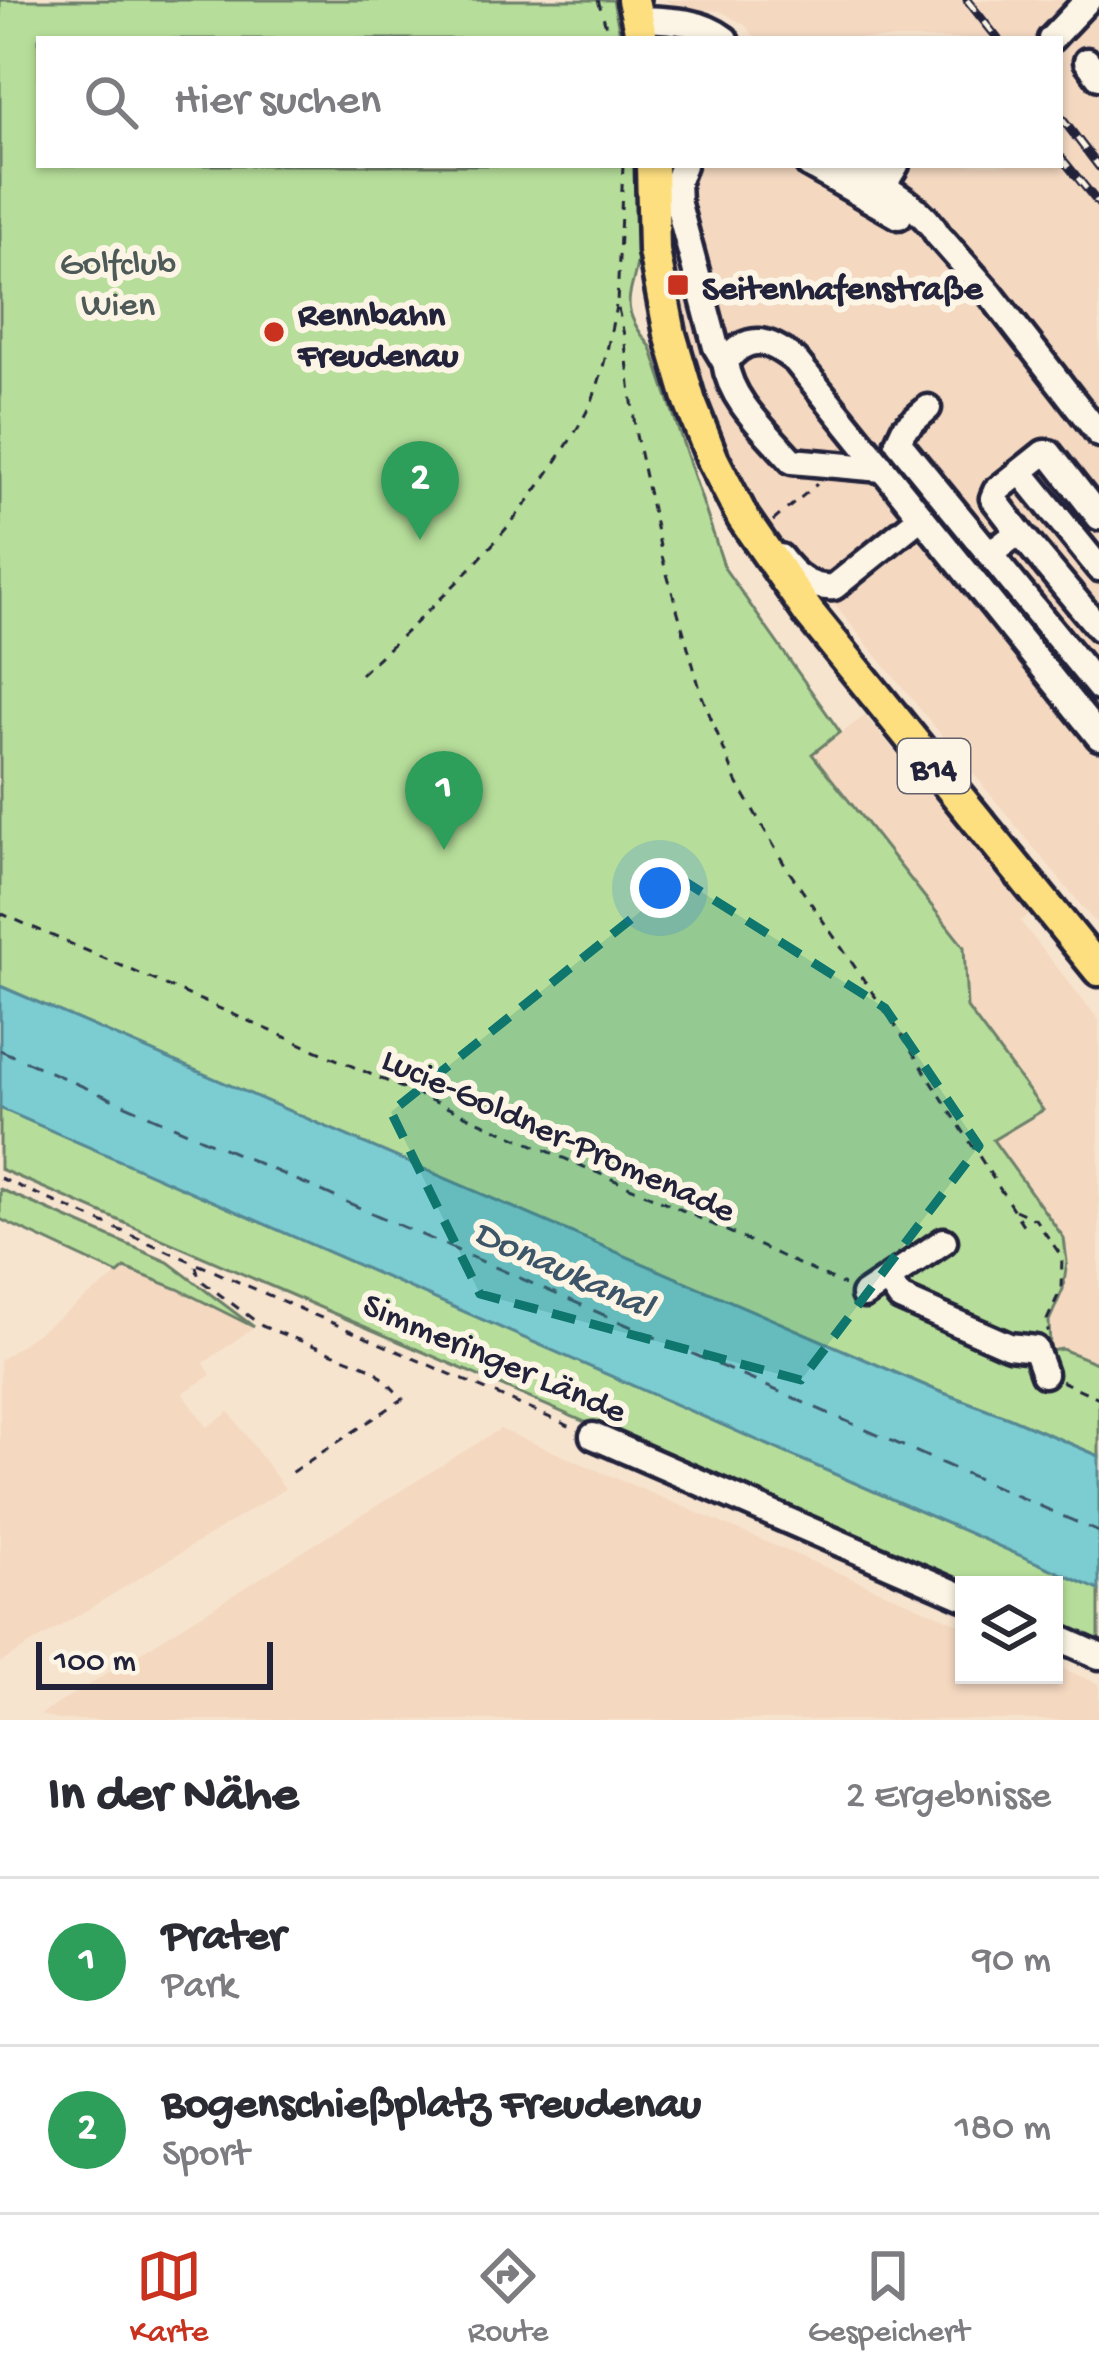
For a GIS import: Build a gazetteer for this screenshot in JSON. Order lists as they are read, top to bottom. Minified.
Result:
{"streets":{"main road":["B14"],"lane":["Simmeringer Lände"],"path":["Lucie-Goldner-Promenade"]},"water":["Donaukanal"],"parks":["Golfclub Wien"],"places":{"transit":["Seitenhafenstraße"],"other":["Rennbahn Freudenau"]},"scale_bar":"100 m","page":{"search":"Hier suchen","pins":["2","1"],"scale":"100 m","heading":["In der Nähe","2 Ergebnisse"],"list":[{"mark":"1","name":"Prater","note":"Park","value":"90 m"},{"mark":"2","name":"Bogenschießplatz Freudenau","note":"Sport","value":"180 m"}],"nav":["Karte","Route","Gespeichert"]}}
